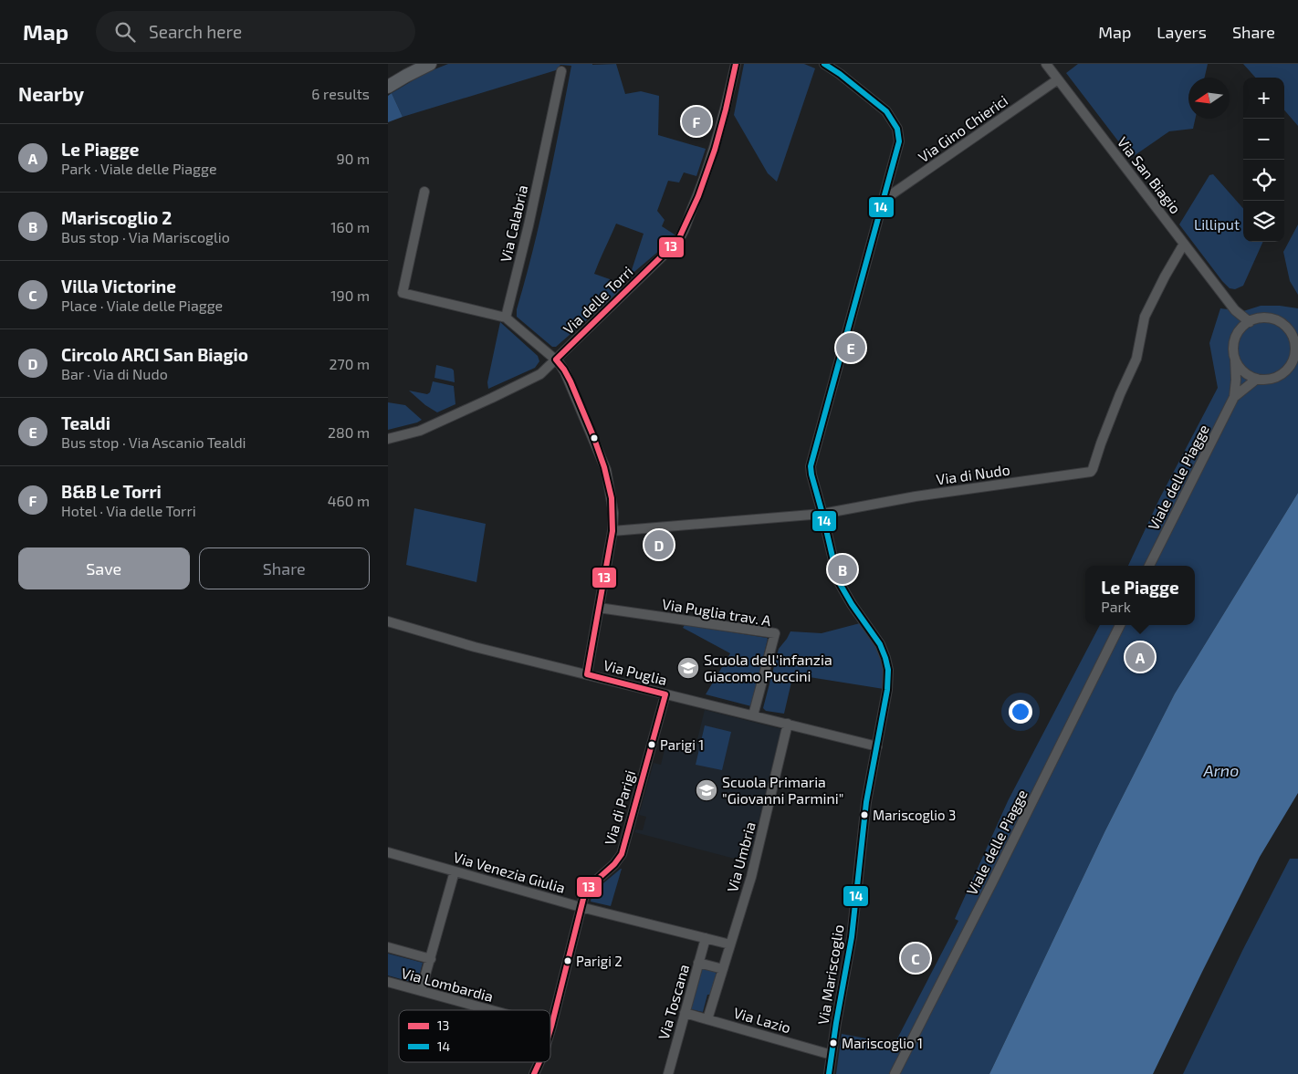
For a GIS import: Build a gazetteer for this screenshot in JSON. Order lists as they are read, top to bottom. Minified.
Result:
{"streets":{"street":["Via Gino Chierici","Via San Biagio","Via Calabria","Via delle Torri","Via di Nudo","Viale delle Piagge","Via Puglia trav. A","Via Puglia","Via di Parigi","Via Umbria","Via Venezia Giulia","Via Mariscoglio","Via Lombardia","Via Toscana","Via Lazio"]},"crossings":[["Via Gino Chierici","Via San Biagio"],["Via Gino Chierici","Via Mariscoglio"],["Via San Biagio","Via di Nudo"],["Via San Biagio","Viale delle Piagge"],["Via di Nudo","Via Mariscoglio"],["Via Puglia trav. A","Via Puglia"],["Via Puglia","Via di Parigi"],["Via Puglia","Via Umbria"],["Via Puglia","Via Mariscoglio"],["Via di Parigi","Via Venezia Giulia"],["Via Umbria","Via Venezia Giulia"],["Via Umbria","Via Lazio"],["Via Venezia Giulia","Via Toscana"],["Via Mariscoglio","Via Lazio"],["Via Toscana","Via Lazio"]],"water":["Arno"],"parks":["Lilliput"],"places":{"school or university":["Scuola dell'infanzia Giacomo Puccini","Scuola Primaria \"Giovanni Parmini\""],"other":["Parigi 1","Mariscoglio 3","Parigi 2","Mariscoglio 1"]},"lines":["transit line 13","transit line 14"],"legend":["13","14"],"north":"left","page":{"header":"Map","search":"Search here","nav":["Map","Layers","Share"],"heading":["Nearby","6 results"],"map_buttons":["+","−"],"pins":["F","E","D","B","A","C"],"list":[{"mark":"A","name":"Le Piagge","note":"Park · Viale delle Piagge","value":"90 m"},{"mark":"B","name":"Mariscoglio 2","note":"Bus stop · Via Mariscoglio","value":"160 m"},{"mark":"C","name":"Villa Victorine","note":"Place · Viale delle Piagge","value":"190 m"},{"mark":"D","name":"Circolo ARCI San Biagio","note":"Bar · Via di Nudo","value":"270 m"},{"mark":"E","name":"Tealdi","note":"Bus stop · Via Ascanio Tealdi","value":"280 m"},{"mark":"F","name":"B&B Le Torri","note":"Hotel · Via delle Torri","value":"460 m"}],"buttons":["Save","Share"],"popup":["Le Piagge","Park"]}}
